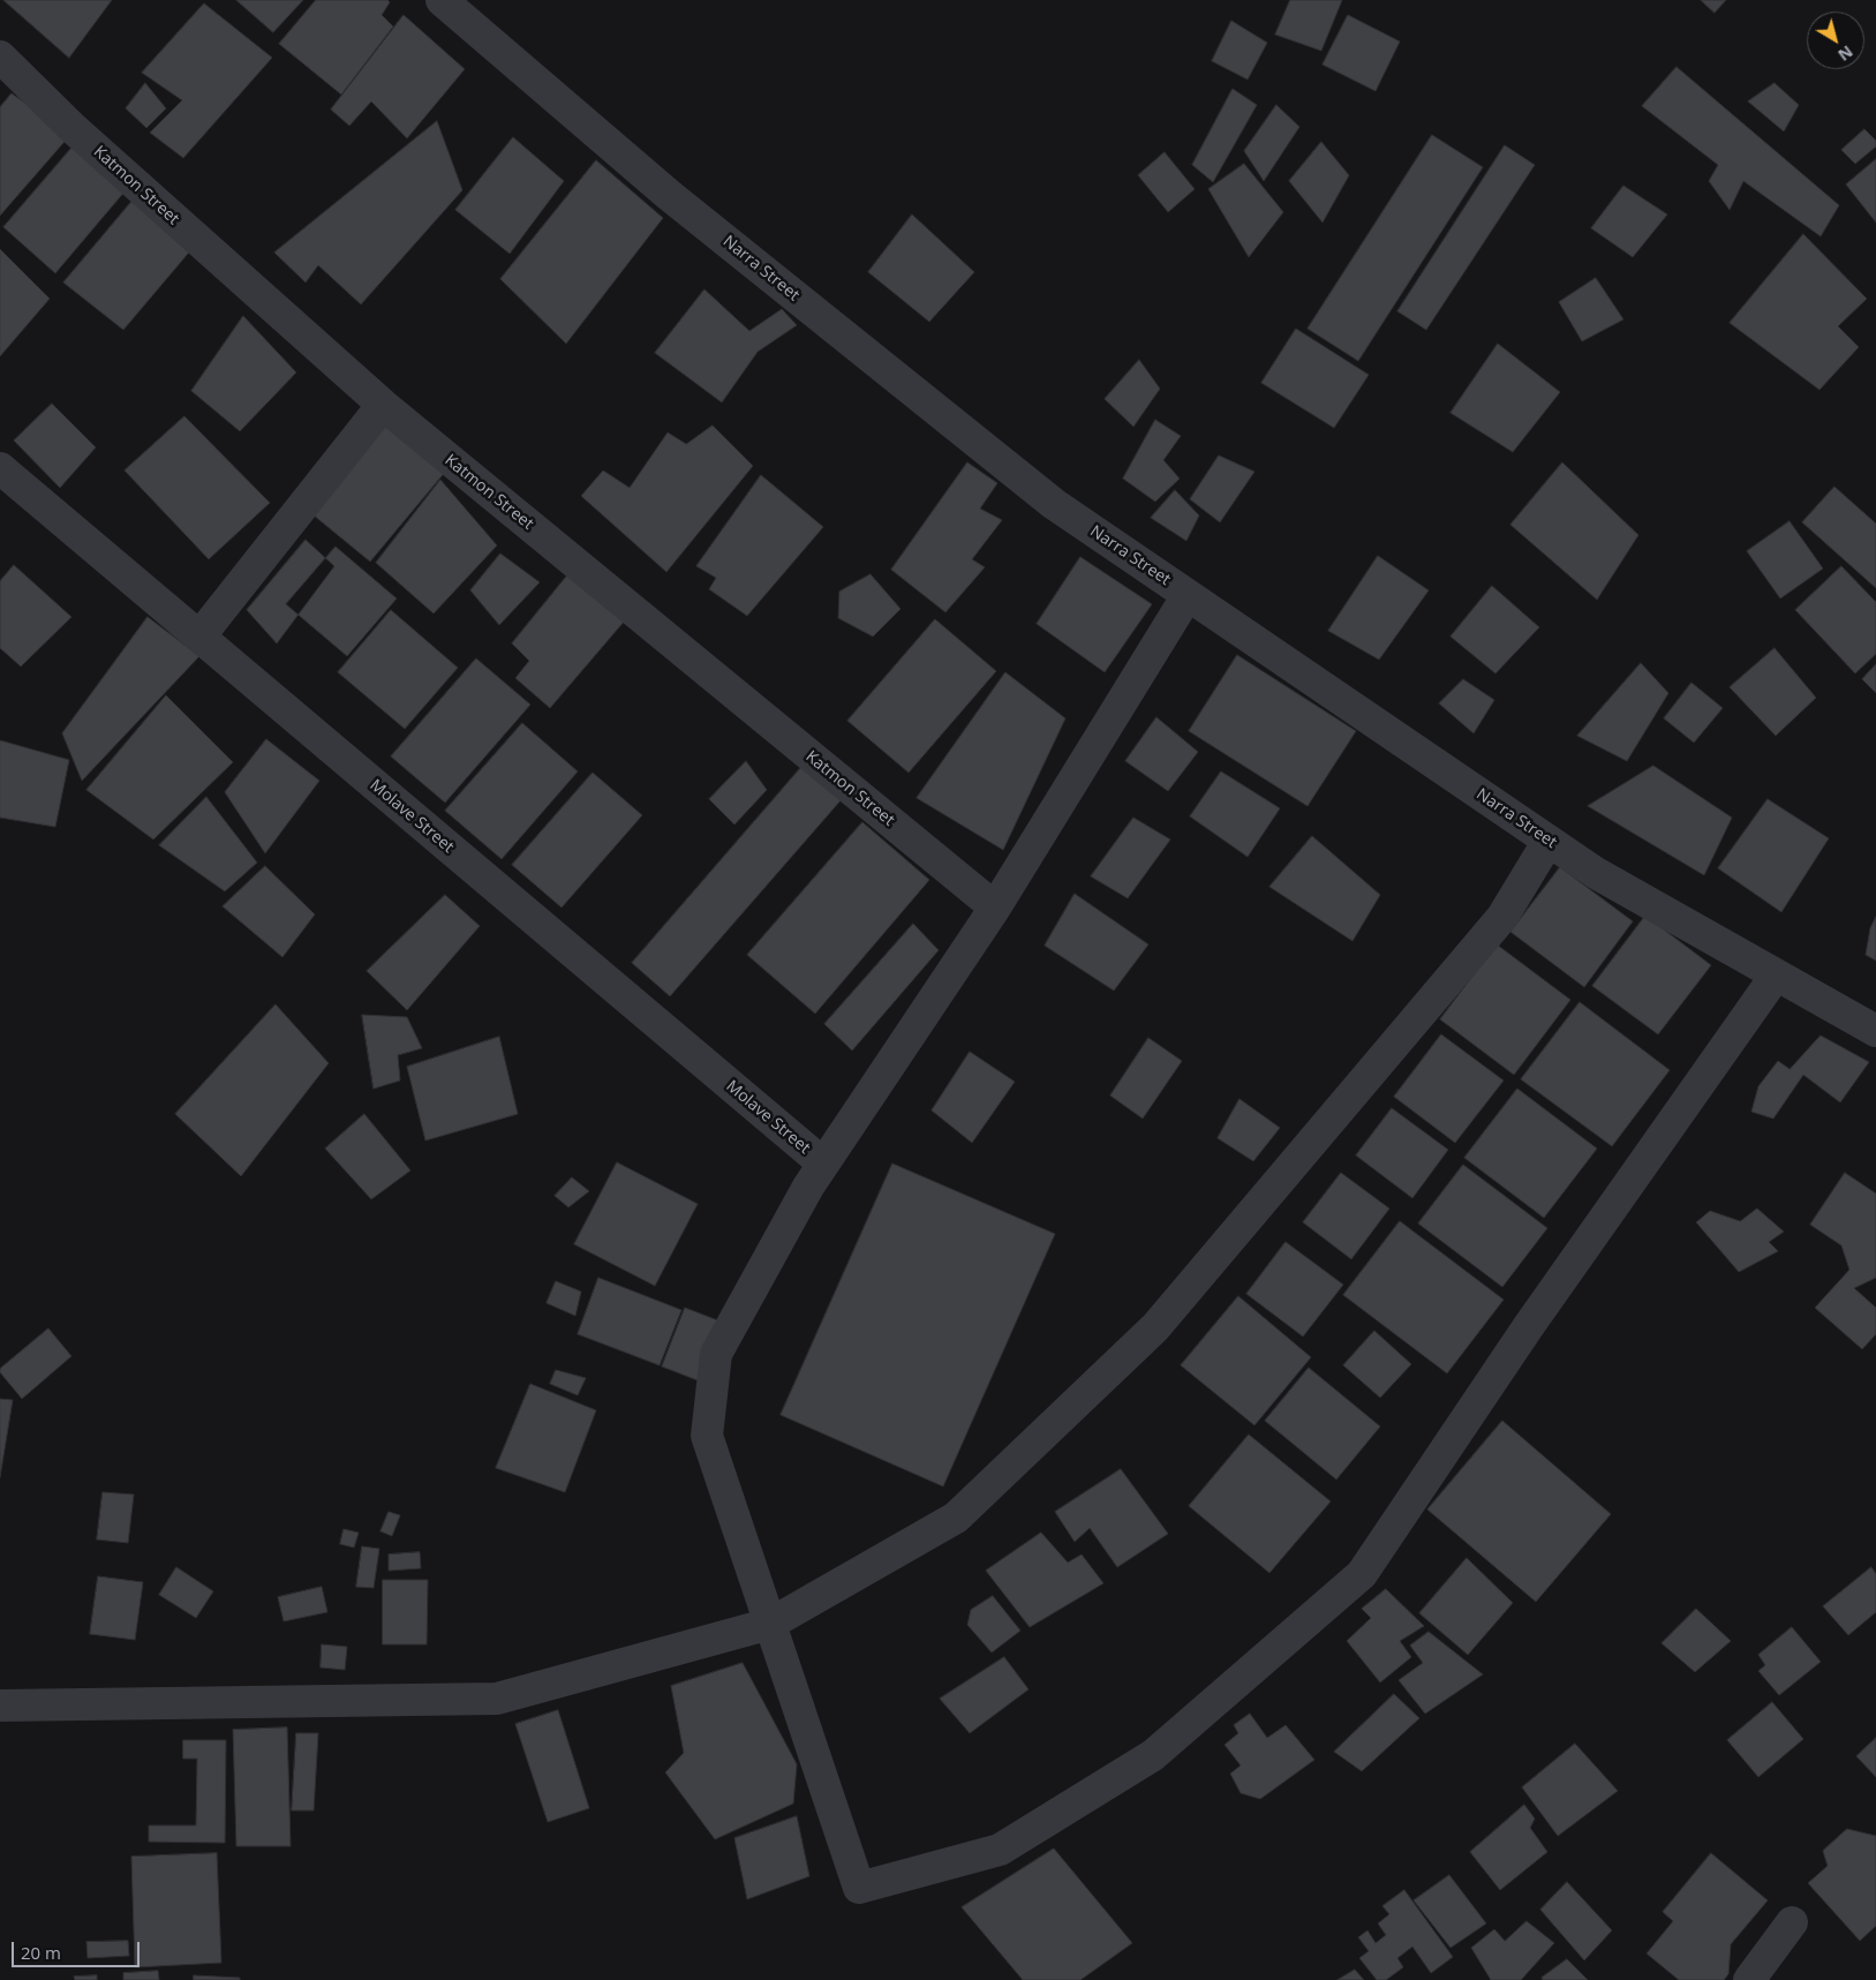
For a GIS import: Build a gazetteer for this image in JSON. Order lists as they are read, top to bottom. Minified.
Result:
{"streets":{"street":["Katmon Street","Narra Street","Molave Street"]},"scale_bar":"20 m","north":"bottom right"}
